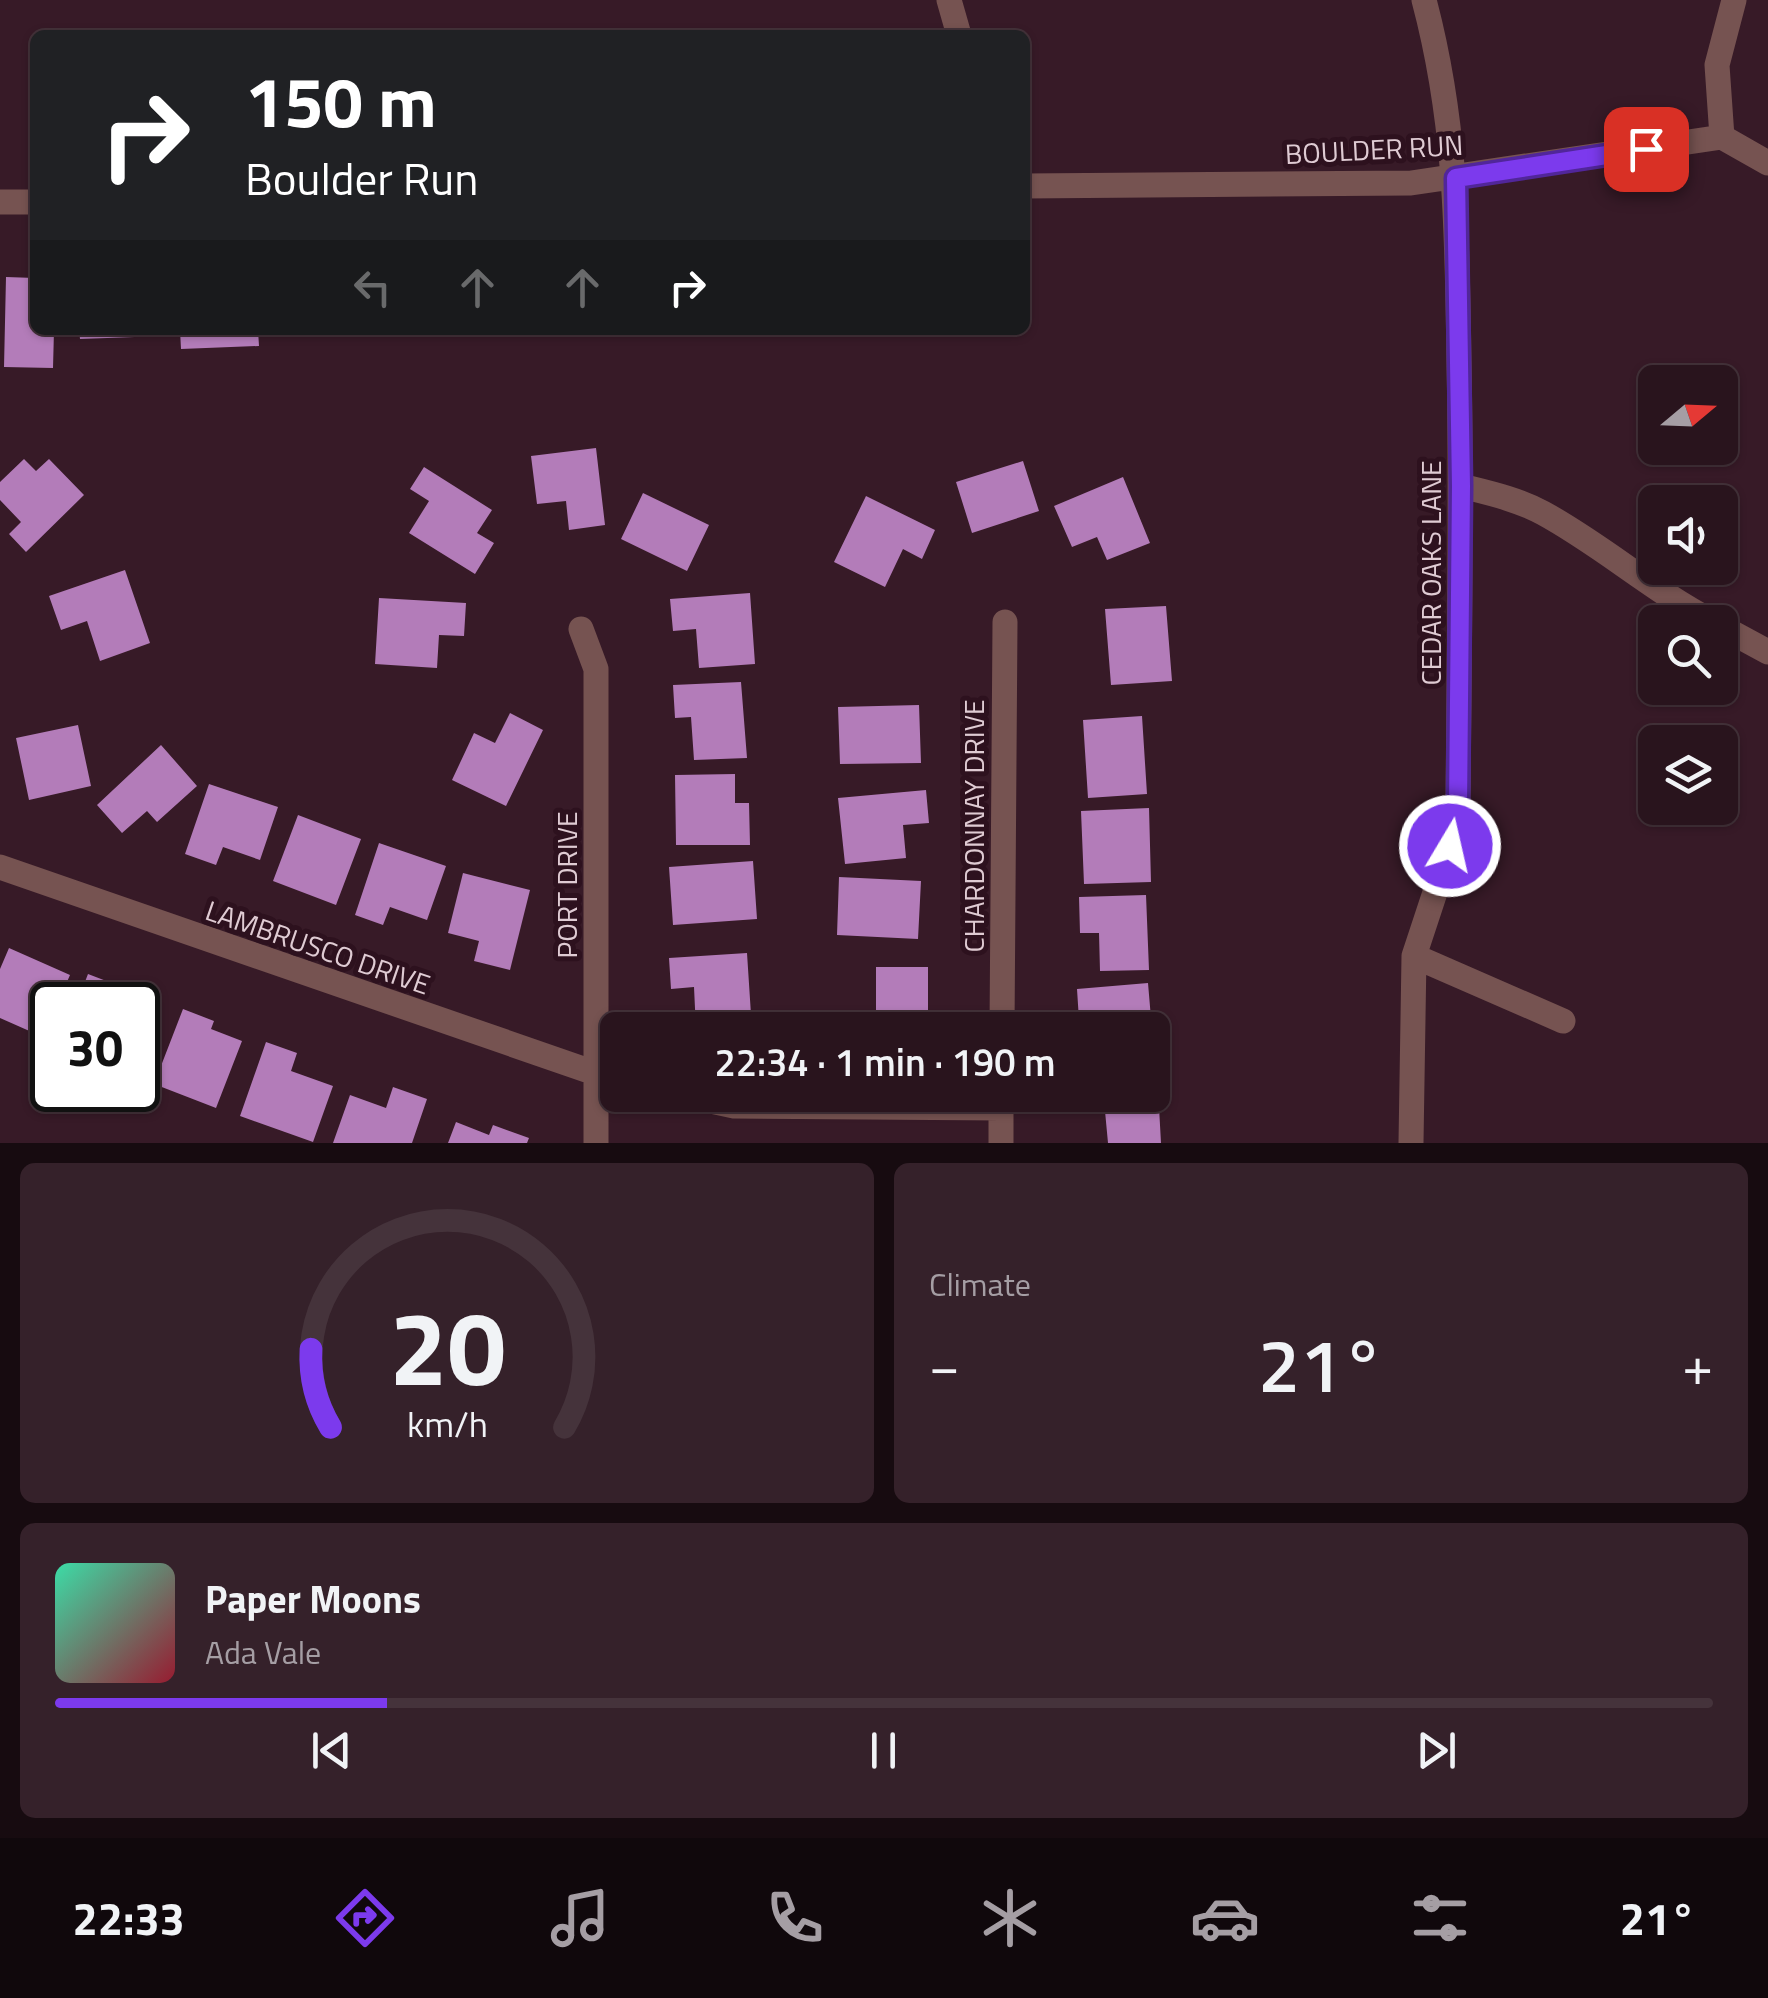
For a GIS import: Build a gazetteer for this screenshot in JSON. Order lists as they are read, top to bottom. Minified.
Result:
{"streets":{"street":["BOULDER RUN","CEDAR OAKS LANE","CHARDONNAY DRIVE","PORT DRIVE","LAMBRUSCO DRIVE"]},"crossings":[["BOULDER RUN","CEDAR OAKS LANE"]],"north":"right","page":{"turn":["150 m","Boulder Run"],"limit":"30","trip":"22:34 · 1 min · 190 m","tile":"Climate","heat":["−","21°","+"],"song":["Paper Moons","Ada Vale"],"tabs":["22:33","21°"],"gauge":["20","km/h"]}}
